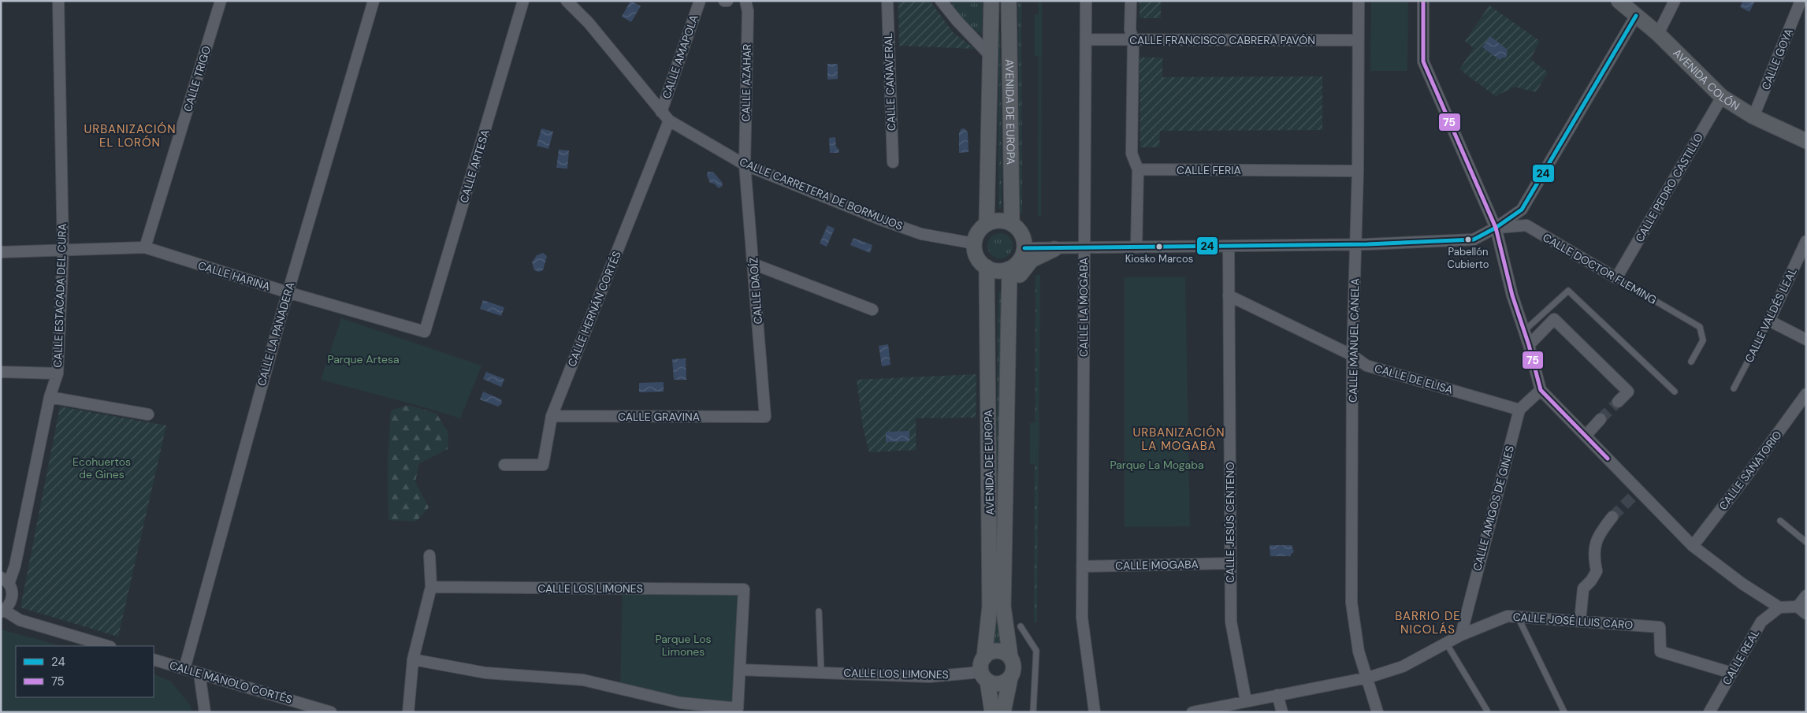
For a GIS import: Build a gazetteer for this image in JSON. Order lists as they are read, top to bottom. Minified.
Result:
{"streets":{"main road":["AVENIDA COLÓN","AVENIDA DE EUROPA"],"street":["CALLE FRANCISCO CABRERA PAVÓN","CALLE AMAPOLA","CALLE GOYA","CALLE TRIGO","CALLE CAÑAVERAL","CALLE AZAHAR","CALLE ARTESA","CALLE FERIA","CALLE PEDRO CASTILLO","CALLE CARRETERA DE BORMUJOS","CALLE DOCTOR FLEMING","CALLE HARINA","CALLE DAOÍZ","CALLE ESTACADA DEL CURA","CALLE LA MOGABA","CALLE HERNÁN CORTÉS","CALLE VALDÉS LEAL","CALLE LA PANADERA","CALLE MANUEL CANELA","CALLE DE ELISA","CALLE GRAVINA","CALLE SANATORIO","CALLE AMIGOS DE GINES","CALLE JESÚS CENTENO","CALLE MOGABA","CALLE LOS LIMONES","CALLE JOSÉ LUIS CARO","CALLE REAL","CALLE MANOLO CORTÉS"]},"crossings":[["CALLE FRANCISCO CABRERA PAVÓN","CALLE LA MOGABA"],["CALLE FRANCISCO CABRERA PAVÓN","CALLE MANUEL CANELA"],["CALLE AMAPOLA","CALLE CARRETERA DE BORMUJOS"],["CALLE GOYA","AVENIDA COLÓN"],["CALLE TRIGO","CALLE HARINA"],["AVENIDA COLÓN","CALLE PEDRO CASTILLO"],["CALLE AZAHAR","CALLE CARRETERA DE BORMUJOS"],["CALLE AZAHAR","CALLE DAOÍZ"],["AVENIDA DE EUROPA","CALLE CARRETERA DE BORMUJOS"],["AVENIDA DE EUROPA","CALLE LOS LIMONES"],["CALLE ARTESA","CALLE HARINA"],["CALLE FERIA","CALLE MANUEL CANELA"],["CALLE PEDRO CASTILLO","CALLE DOCTOR FLEMING"],["CALLE CARRETERA DE BORMUJOS","CALLE DAOÍZ"],["CALLE CARRETERA DE BORMUJOS","CALLE HERNÁN CORTÉS"],["CALLE HARINA","CALLE ESTACADA DEL CURA"],["CALLE HARINA","CALLE LA PANADERA"],["CALLE DAOÍZ","CALLE GRAVINA"],["CALLE LA MOGABA","CALLE MOGABA"],["CALLE HERNÁN CORTÉS","CALLE GRAVINA"],["CALLE LA PANADERA","CALLE MANOLO CORTÉS"],["CALLE MANUEL CANELA","CALLE DE ELISA"],["CALLE MANUEL CANELA","CALLE JOSÉ LUIS CARO"],["CALLE DE ELISA","CALLE AMIGOS DE GINES"],["CALLE DE ELISA","CALLE JESÚS CENTENO"],["CALLE AMIGOS DE GINES","CALLE JOSÉ LUIS CARO"],["CALLE JESÚS CENTENO","CALLE MOGABA"],["CALLE JESÚS CENTENO","CALLE JOSÉ LUIS CARO"],["CALLE JOSÉ LUIS CARO","CALLE REAL"]],"districts":["URBANIZACIÓN EL LORÓN","URBANIZACIÓN LA MOGABA","BARRIO DE NICOLÁS"],"parks":["Parque Artesa","Ecohuertos de Gines","Parque La Mogaba","Parque Los Limones"],"places":["Pabellón Cubierto","Kiosko Marcos"],"lines":["transit line 75","transit line 24"],"legend":["24","75"]}
